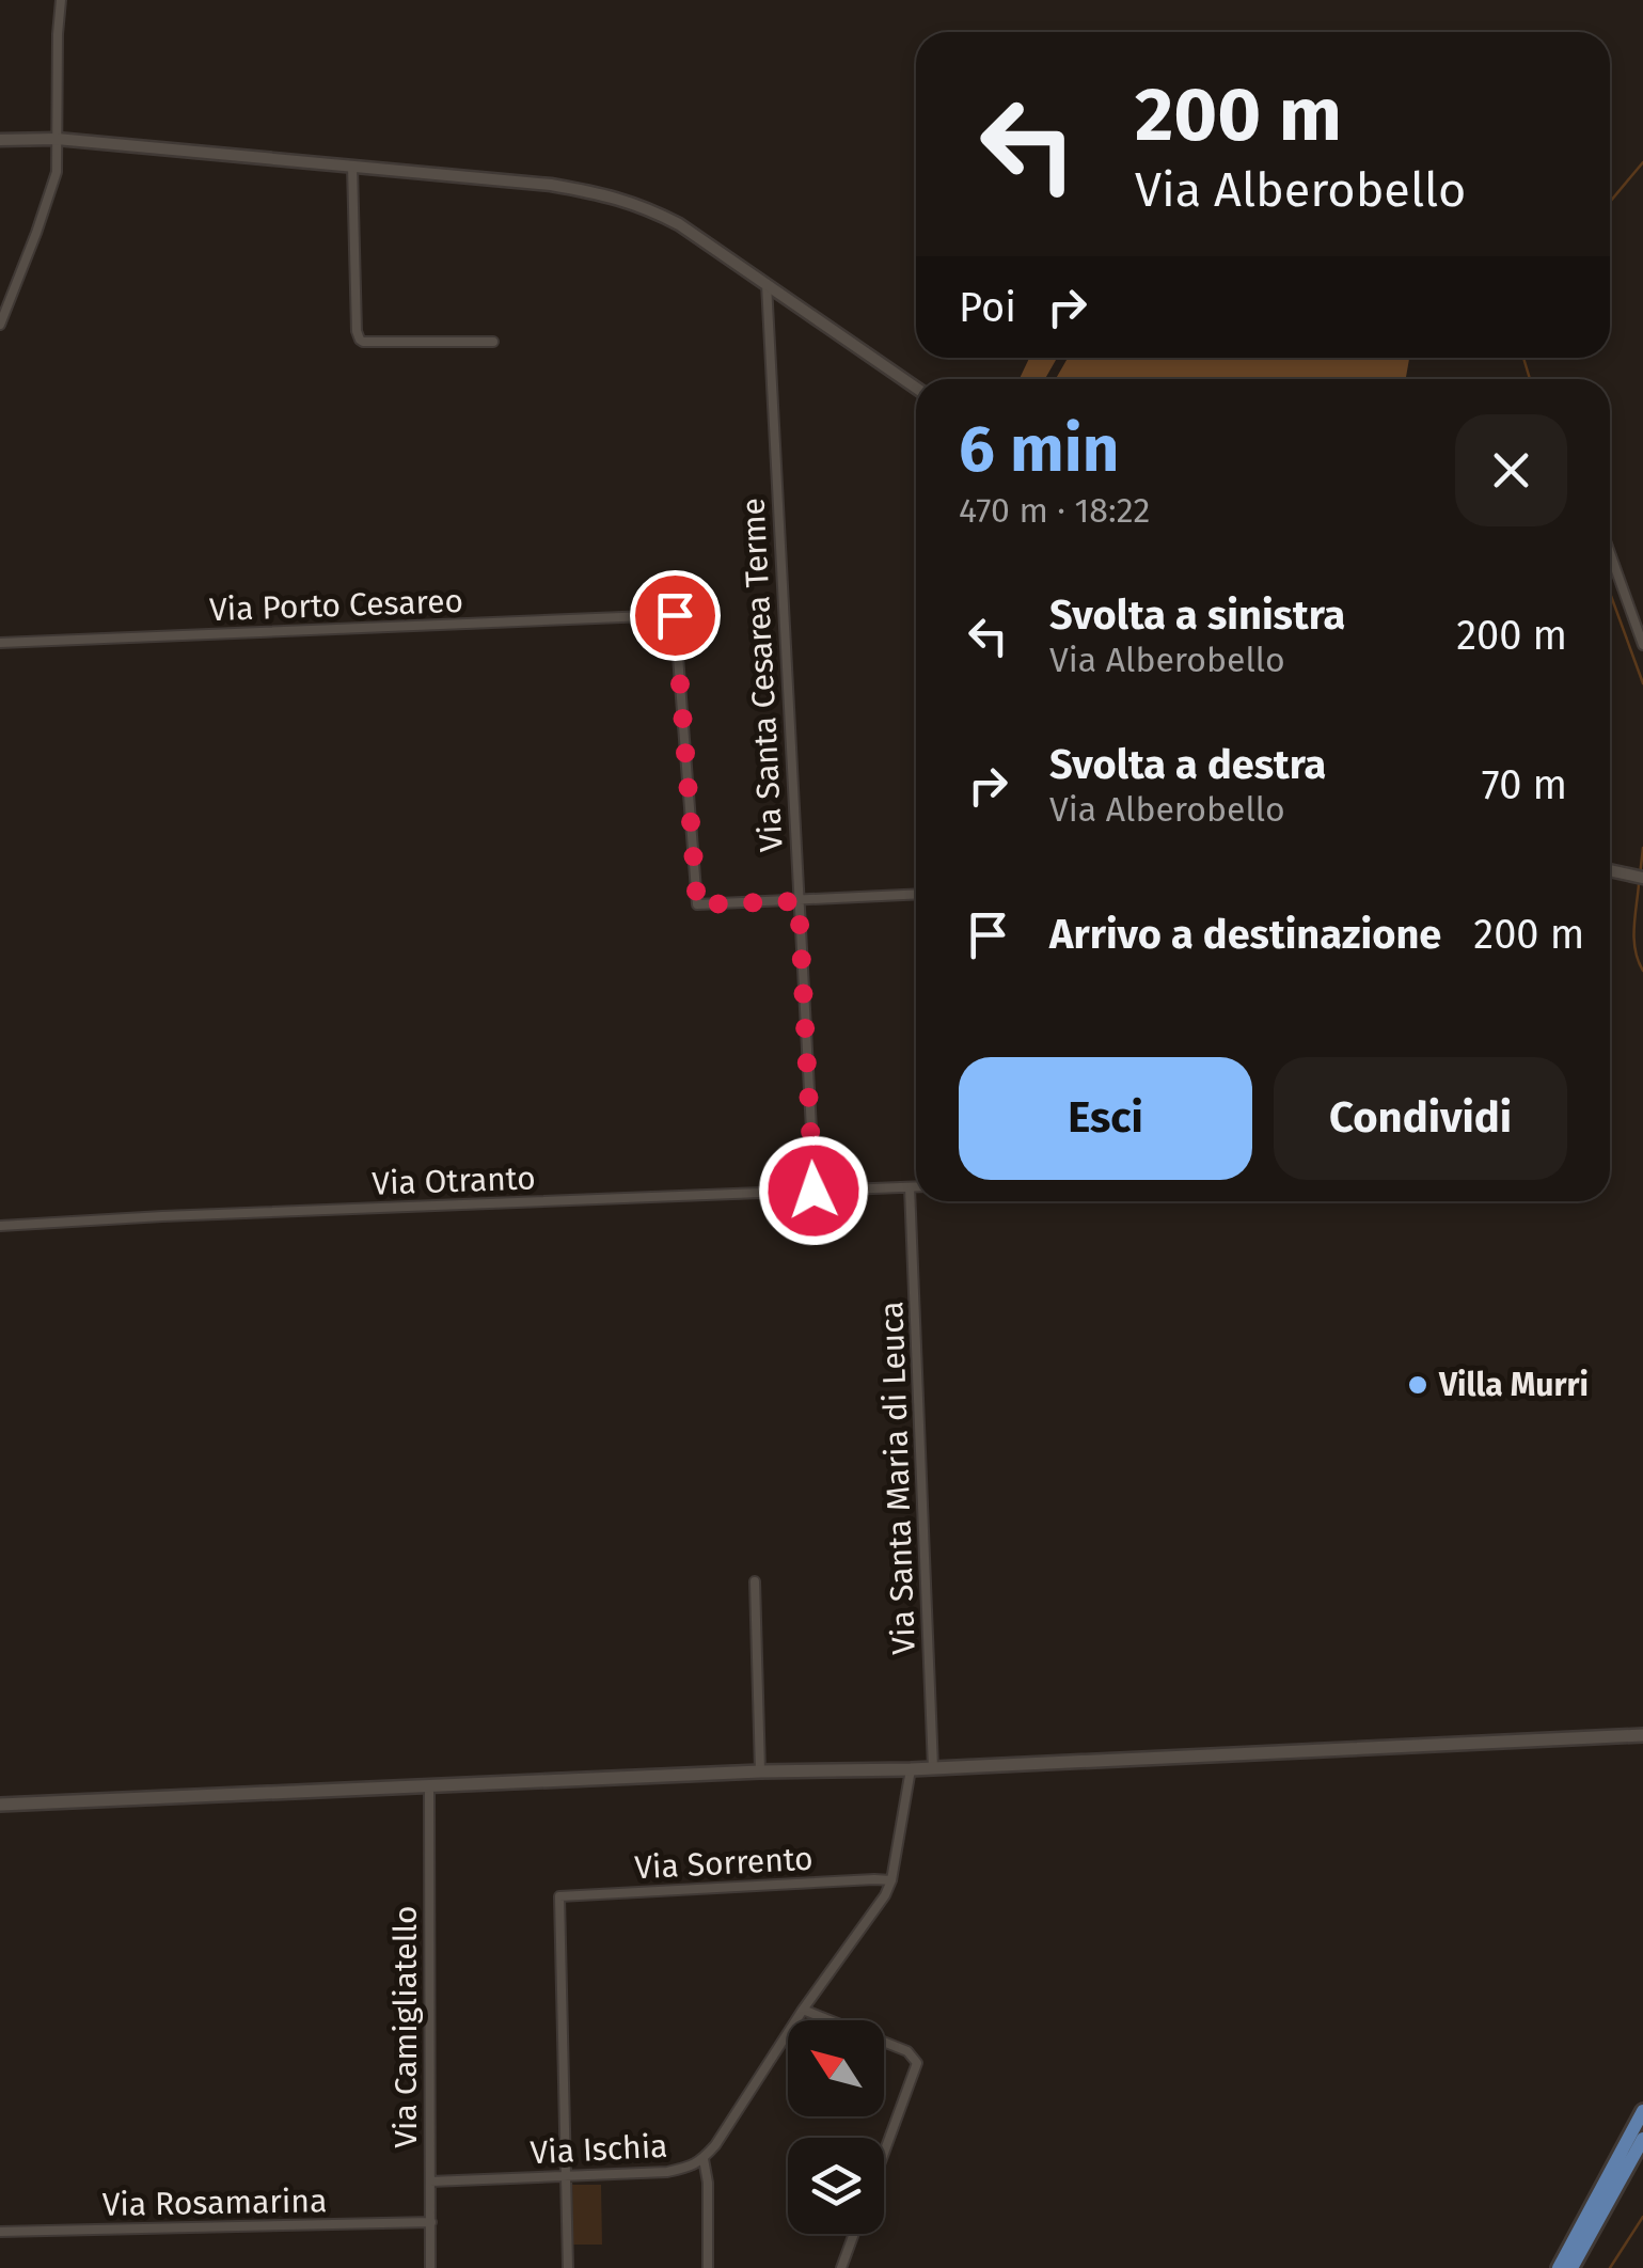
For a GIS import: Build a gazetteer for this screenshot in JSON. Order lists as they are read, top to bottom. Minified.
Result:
{"streets":{"street":["Via Porto Cesareo","Via Santa Cesarea Terme","Via Otranto","Via Santa Maria di Leuca","Via Sorrento","Via Camigliatello","Via Ischia","Via Rosamarina"]},"crossings":[["Via Porto Cesareo","Via Santa Cesarea Terme"],["Via Santa Cesarea Terme","Via Otranto"],["Via Otranto","Via Santa Maria di Leuca"],["Via Sorrento","Via Ischia"],["Via Camigliatello","Via Ischia"],["Via Camigliatello","Via Rosamarina"]],"places":["Villa Murri"],"north":"top left","page":{"turn":["200 m","Via Alberobello"],"then":"Poi","heading":["6 min","470 m · 18:22"],"list":[{"name":"Svolta a sinistra","note":"Via Alberobello","value":"200 m"},{"name":"Svolta a destra","note":"Via Alberobello","value":"70 m"},{"name":"Arrivo a destinazione","value":"200 m"}],"buttons":["Esci","Condividi"]}}
